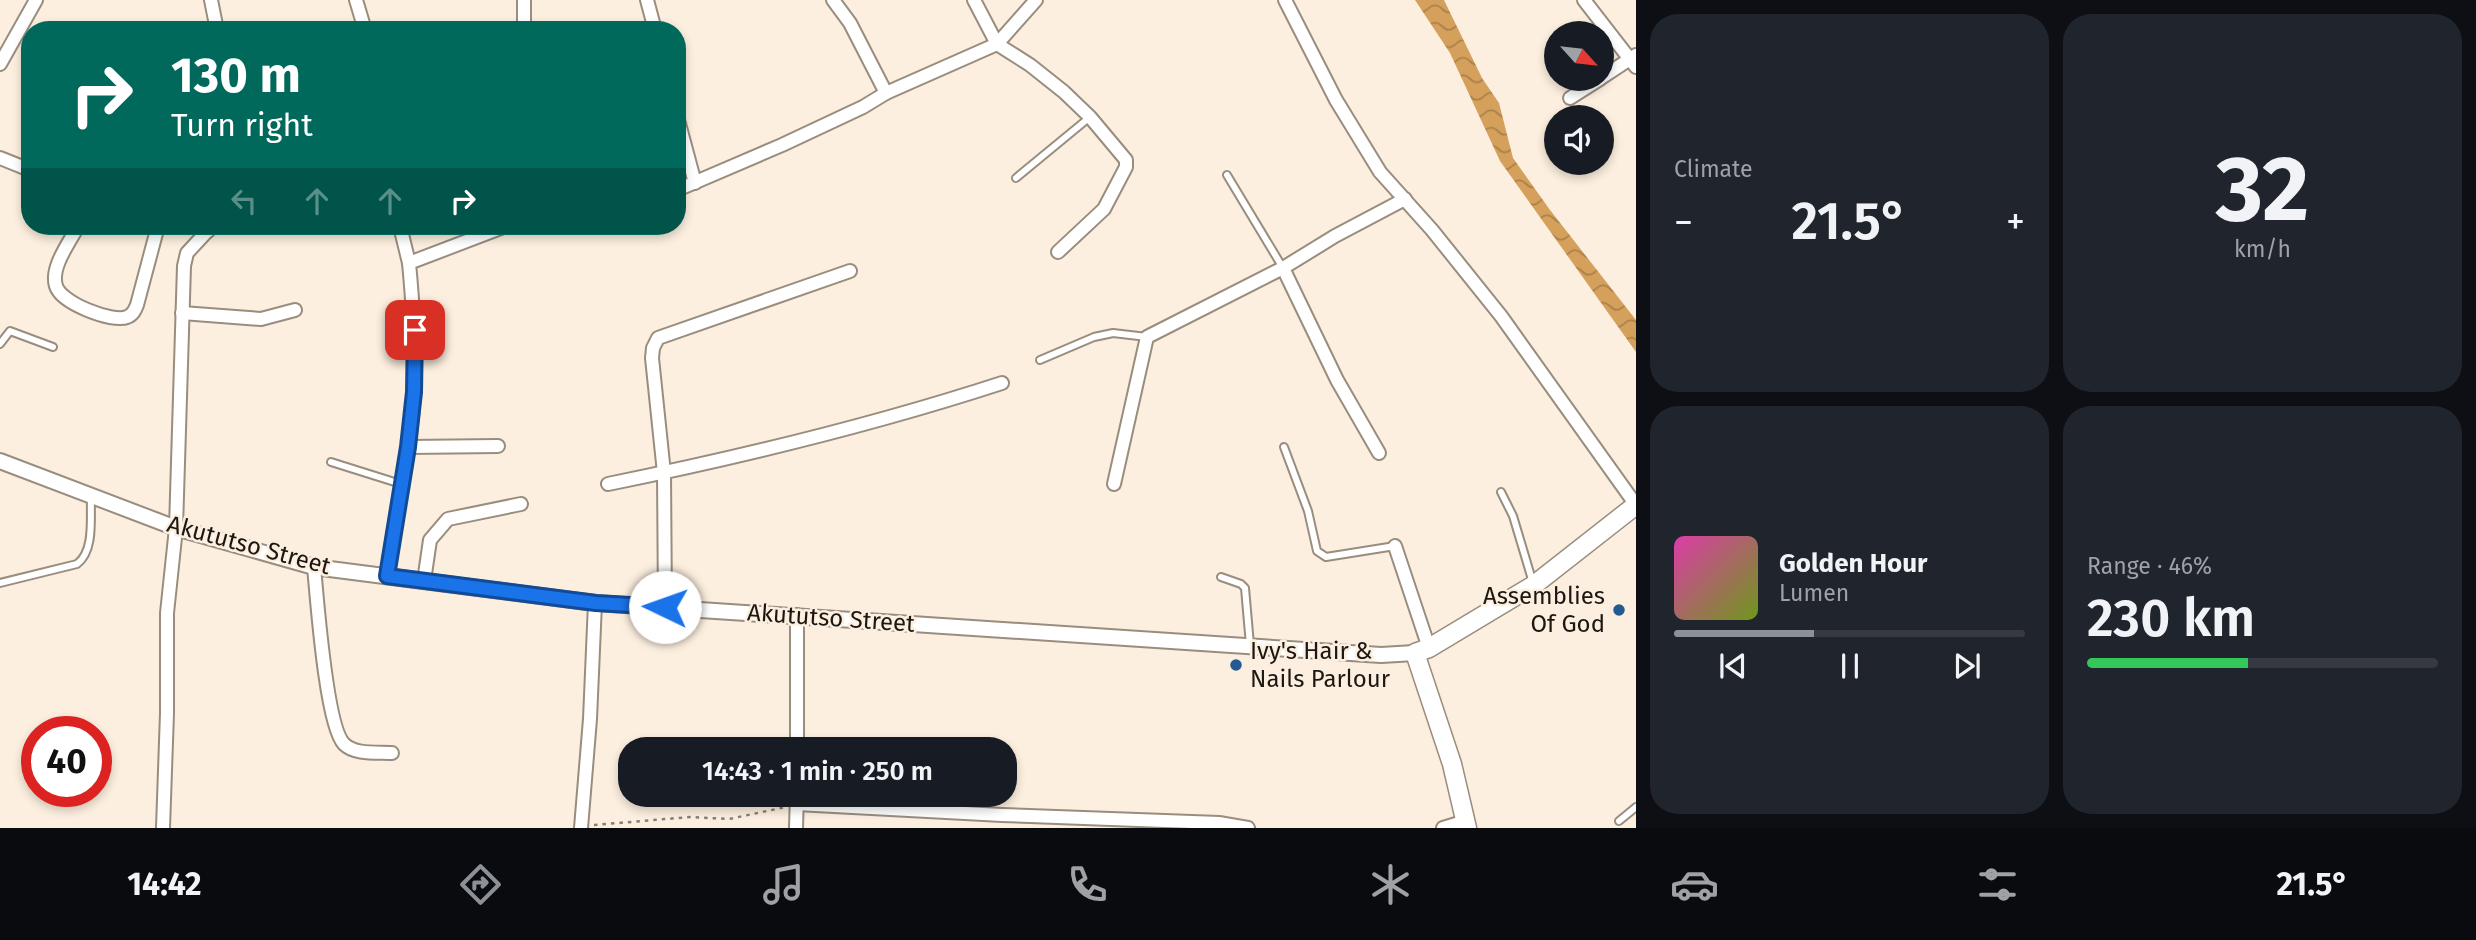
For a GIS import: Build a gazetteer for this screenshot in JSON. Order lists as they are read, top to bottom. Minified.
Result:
{"streets":{"main road":["Akututso Street"]},"places":["Assemblies Of God","Ivy's Hair & Nails Parlour"],"north":"bottom right","page":{"tile":["Climate",["32","km/h"],["Range · 46%","230 km"]],"turn":["130 m","Turn right"],"heat":["−","21.5°","+"],"song":["Golden Hour","Lumen"],"limit":"40","trip":"14:43 · 1 min · 250 m","tabs":["14:42","21.5°"]}}
